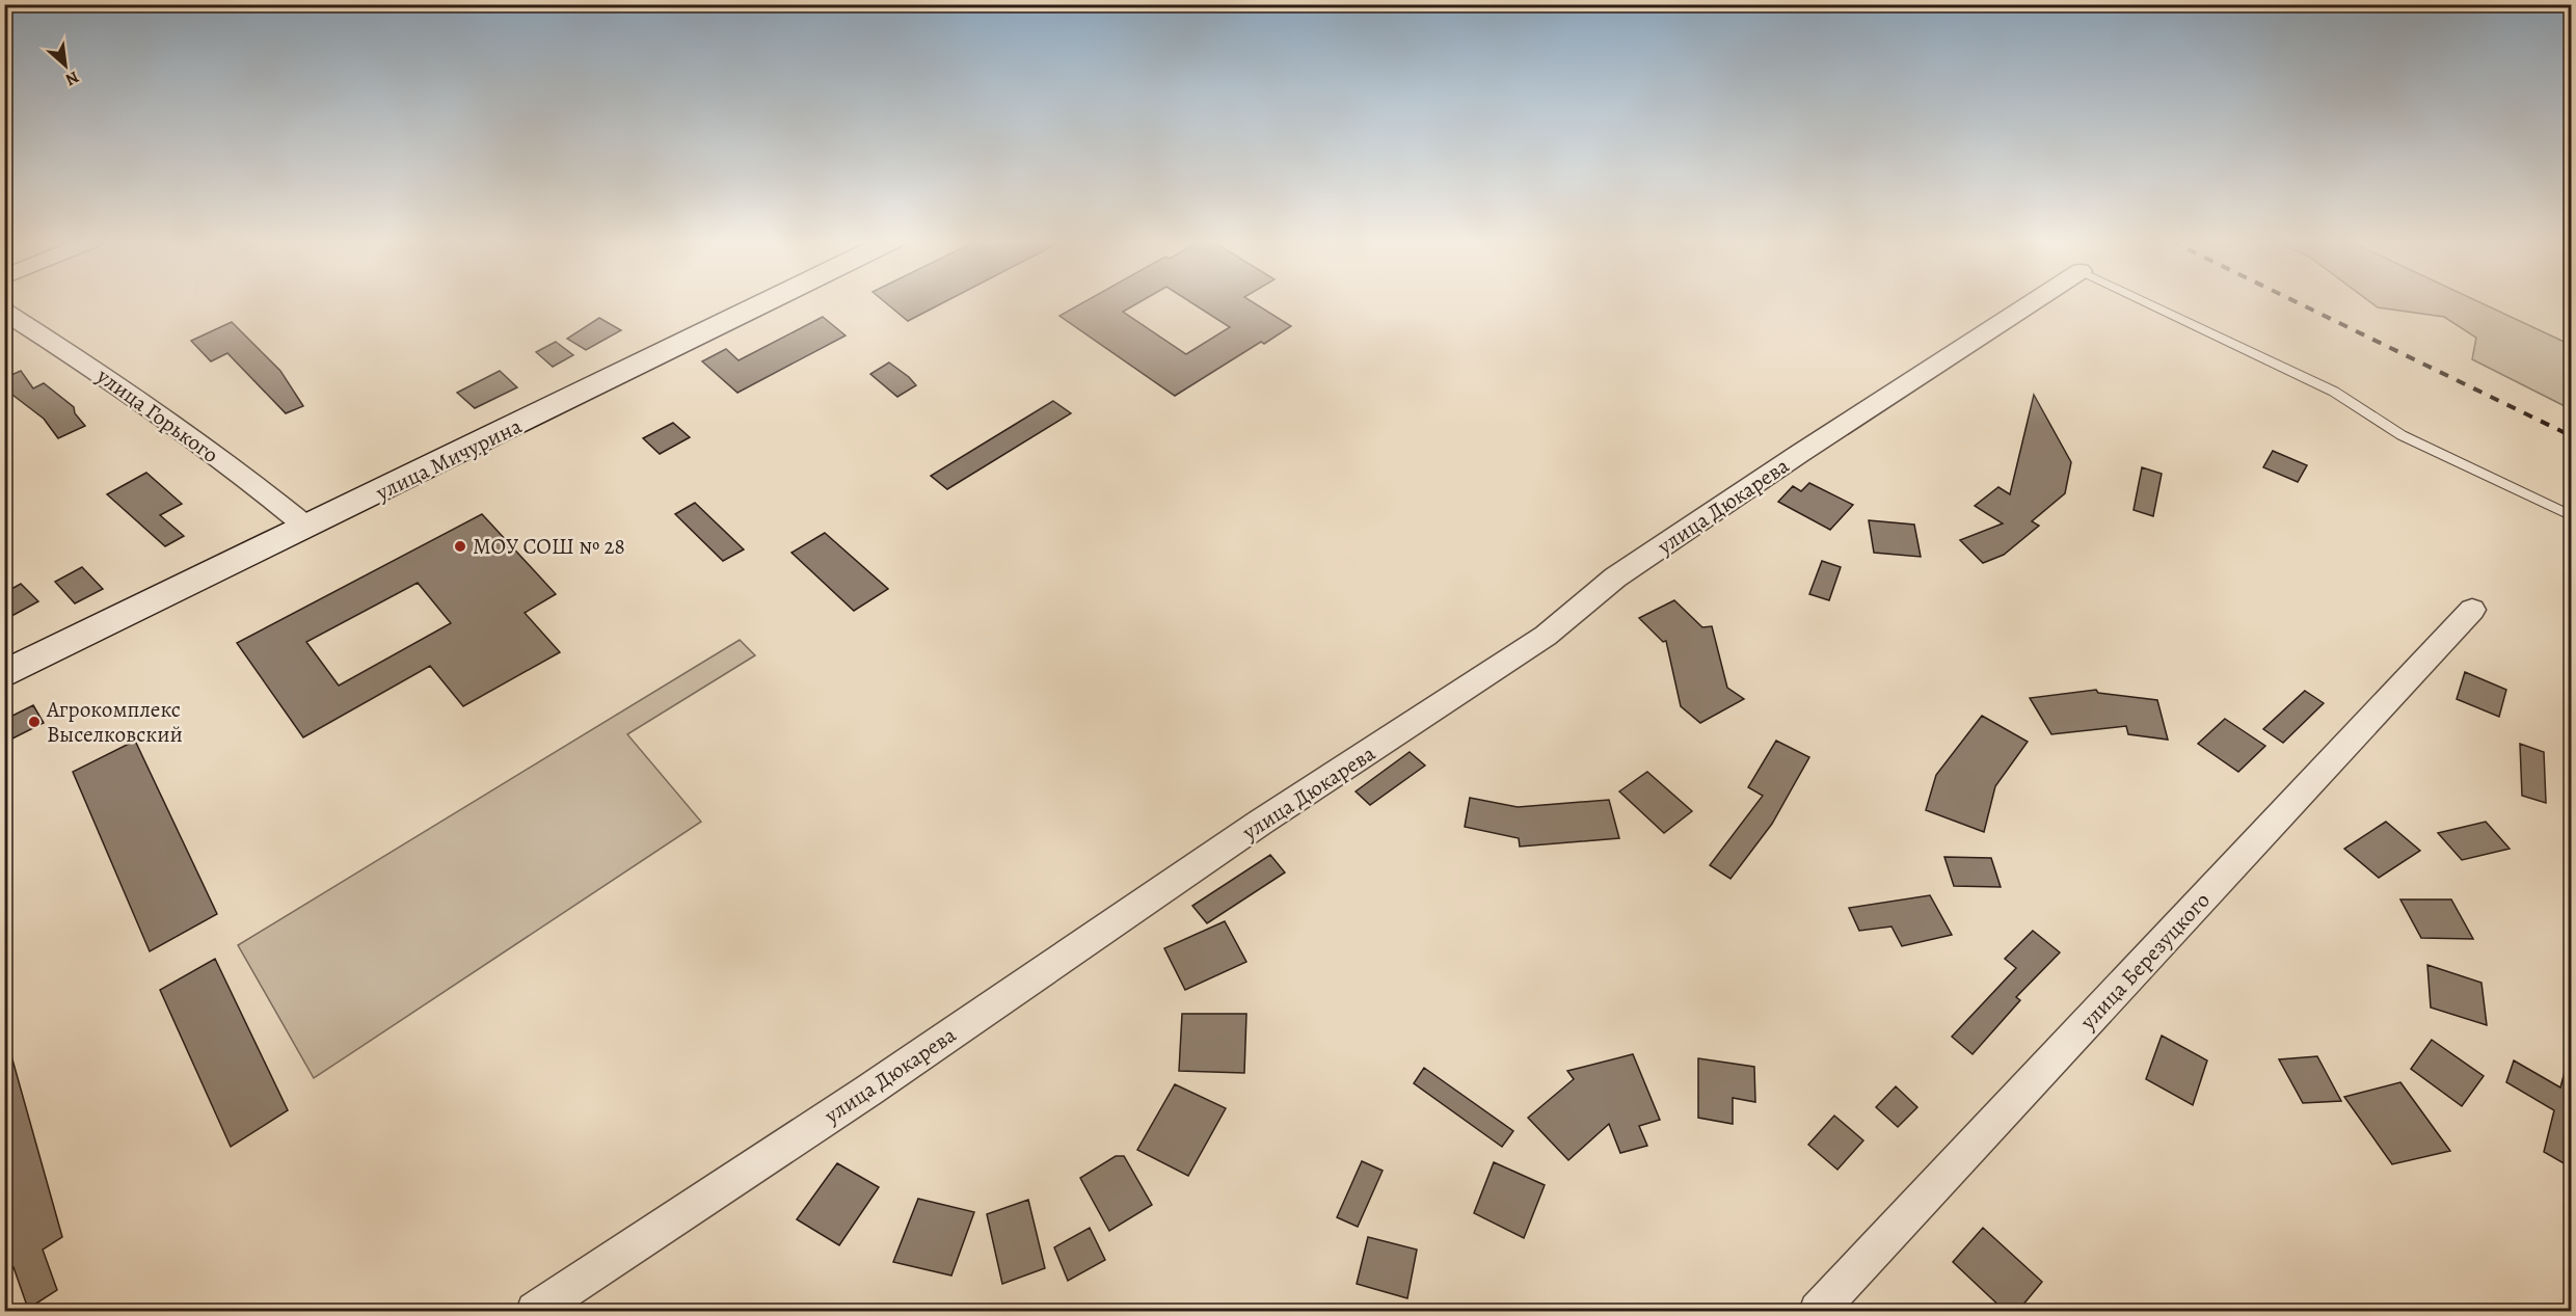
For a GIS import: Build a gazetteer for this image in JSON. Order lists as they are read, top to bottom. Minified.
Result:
{"streets":{"street":["улица Горького","улица Мичурина","улица Дюкарева","улица Березуцкого"]},"crossings":[["улица Горького","улица Мичурина"]],"places":["МОУ СОШ № 28","Агрокомплекс Выселковский"],"north":"bottom right"}
